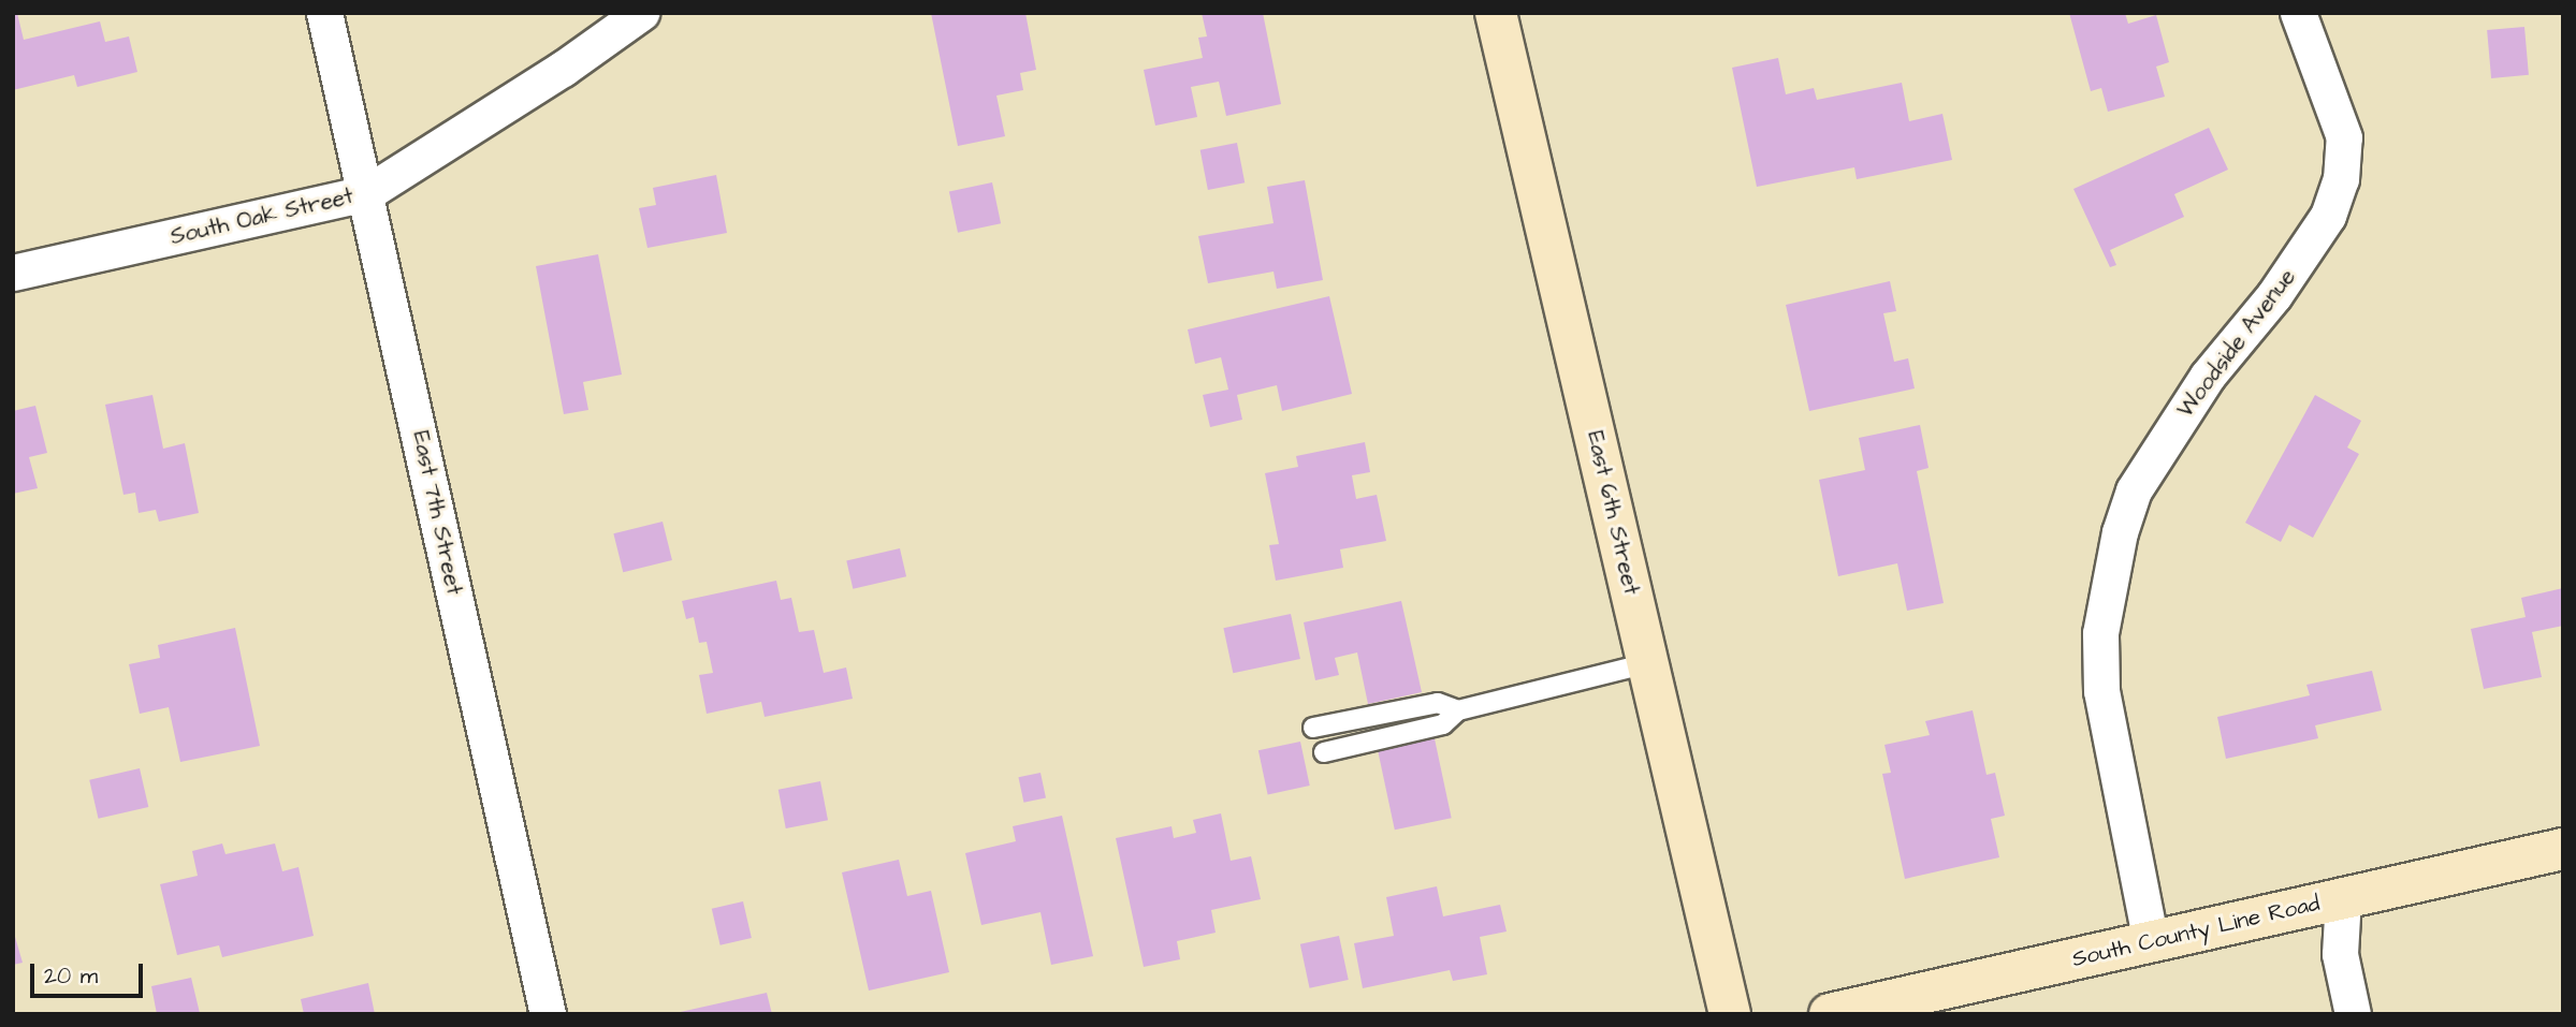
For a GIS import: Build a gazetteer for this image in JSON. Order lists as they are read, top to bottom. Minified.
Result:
{"streets":{"street":["South Oak Street","Woodside Avenue","East 7th Street","East 6th Street","South County Line Road"]},"crossings":[["South Oak Street","East 7th Street"],["Woodside Avenue","South County Line Road"]],"scale_bar":"20 m"}
